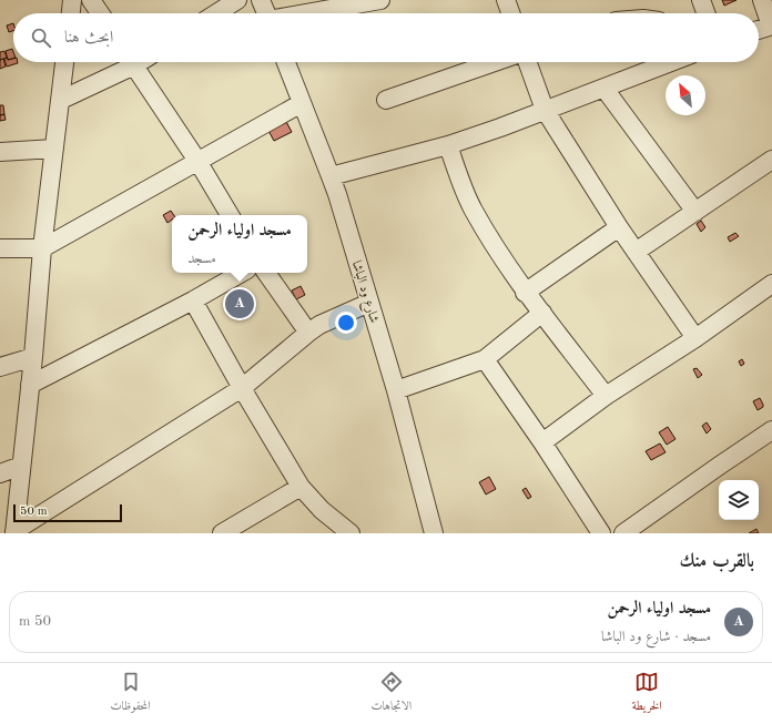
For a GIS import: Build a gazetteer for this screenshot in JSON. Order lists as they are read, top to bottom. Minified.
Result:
{"streets":{"street":["شارع ود الباشا"]},"scale_bar":"50 m","north":"top left","page":{"search":"ابحث هنا","popup":["مسجد اولياء الرحمن","مسجد"],"pins":"A","scale":"50 m","heading":"بالقرب منك","list":[{"mark":"A","name":"مسجد اولياء الرحمن","note":"مسجد · شارع ود الباشا","value":"50 m"}],"nav":["الخريطة","الاتجاهات","المحفوظات"]}}
